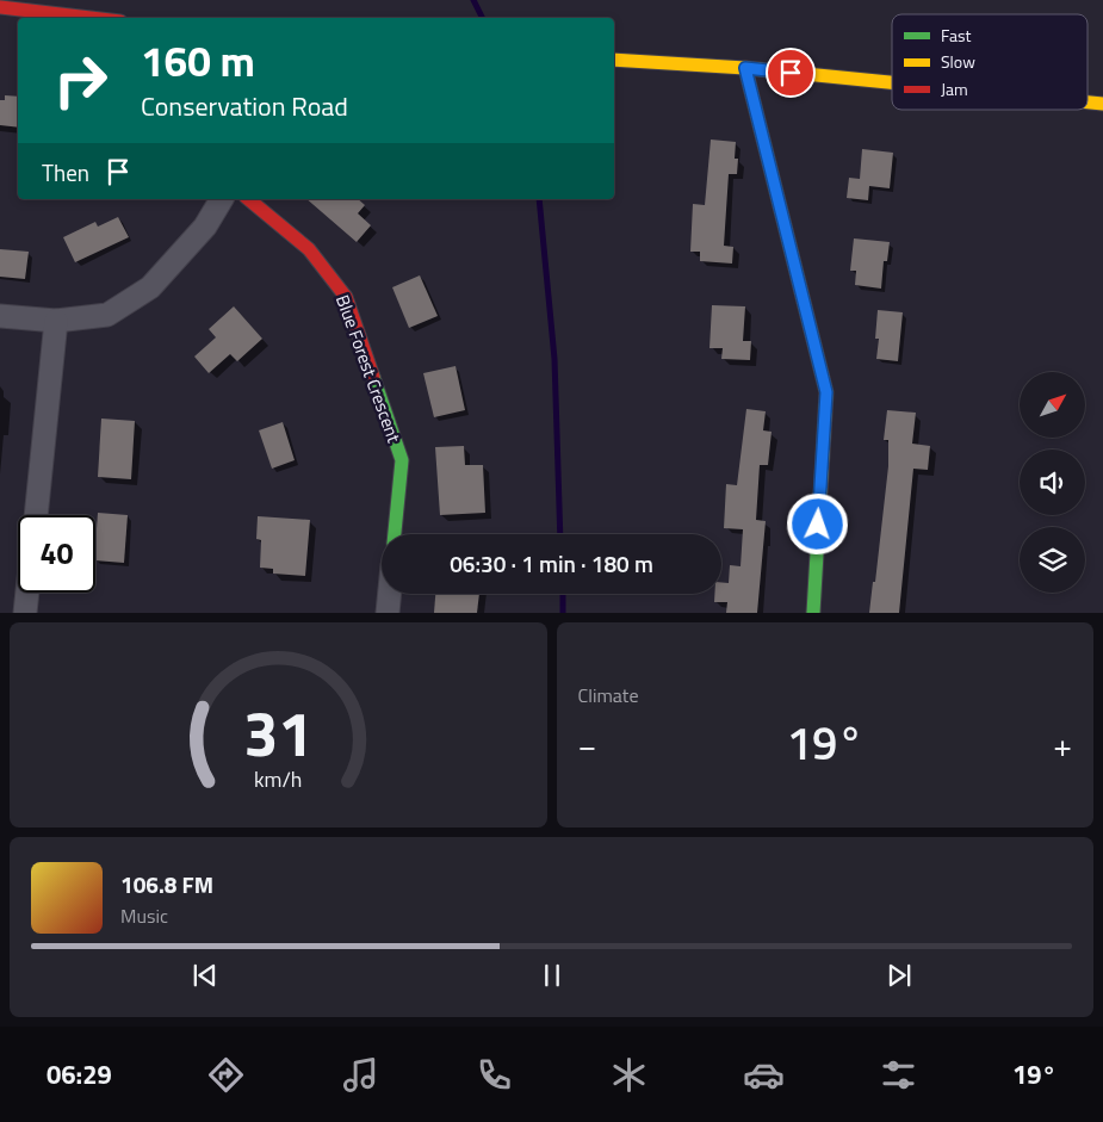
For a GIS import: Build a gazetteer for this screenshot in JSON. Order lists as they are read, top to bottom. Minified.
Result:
{"streets":{"street":["Blue Forest Crescent"]},"legend":["Fast","Slow","Jam"],"north":"top right","page":{"turn":["160 m","Conservation Road"],"then":"Then","limit":"40","trip":"06:30 · 1 min · 180 m","tile":"Climate","heat":["−","19°","+"],"song":["106.8 FM","Music"],"tabs":["06:29","19°"],"gauge":["31","km/h"]}}
